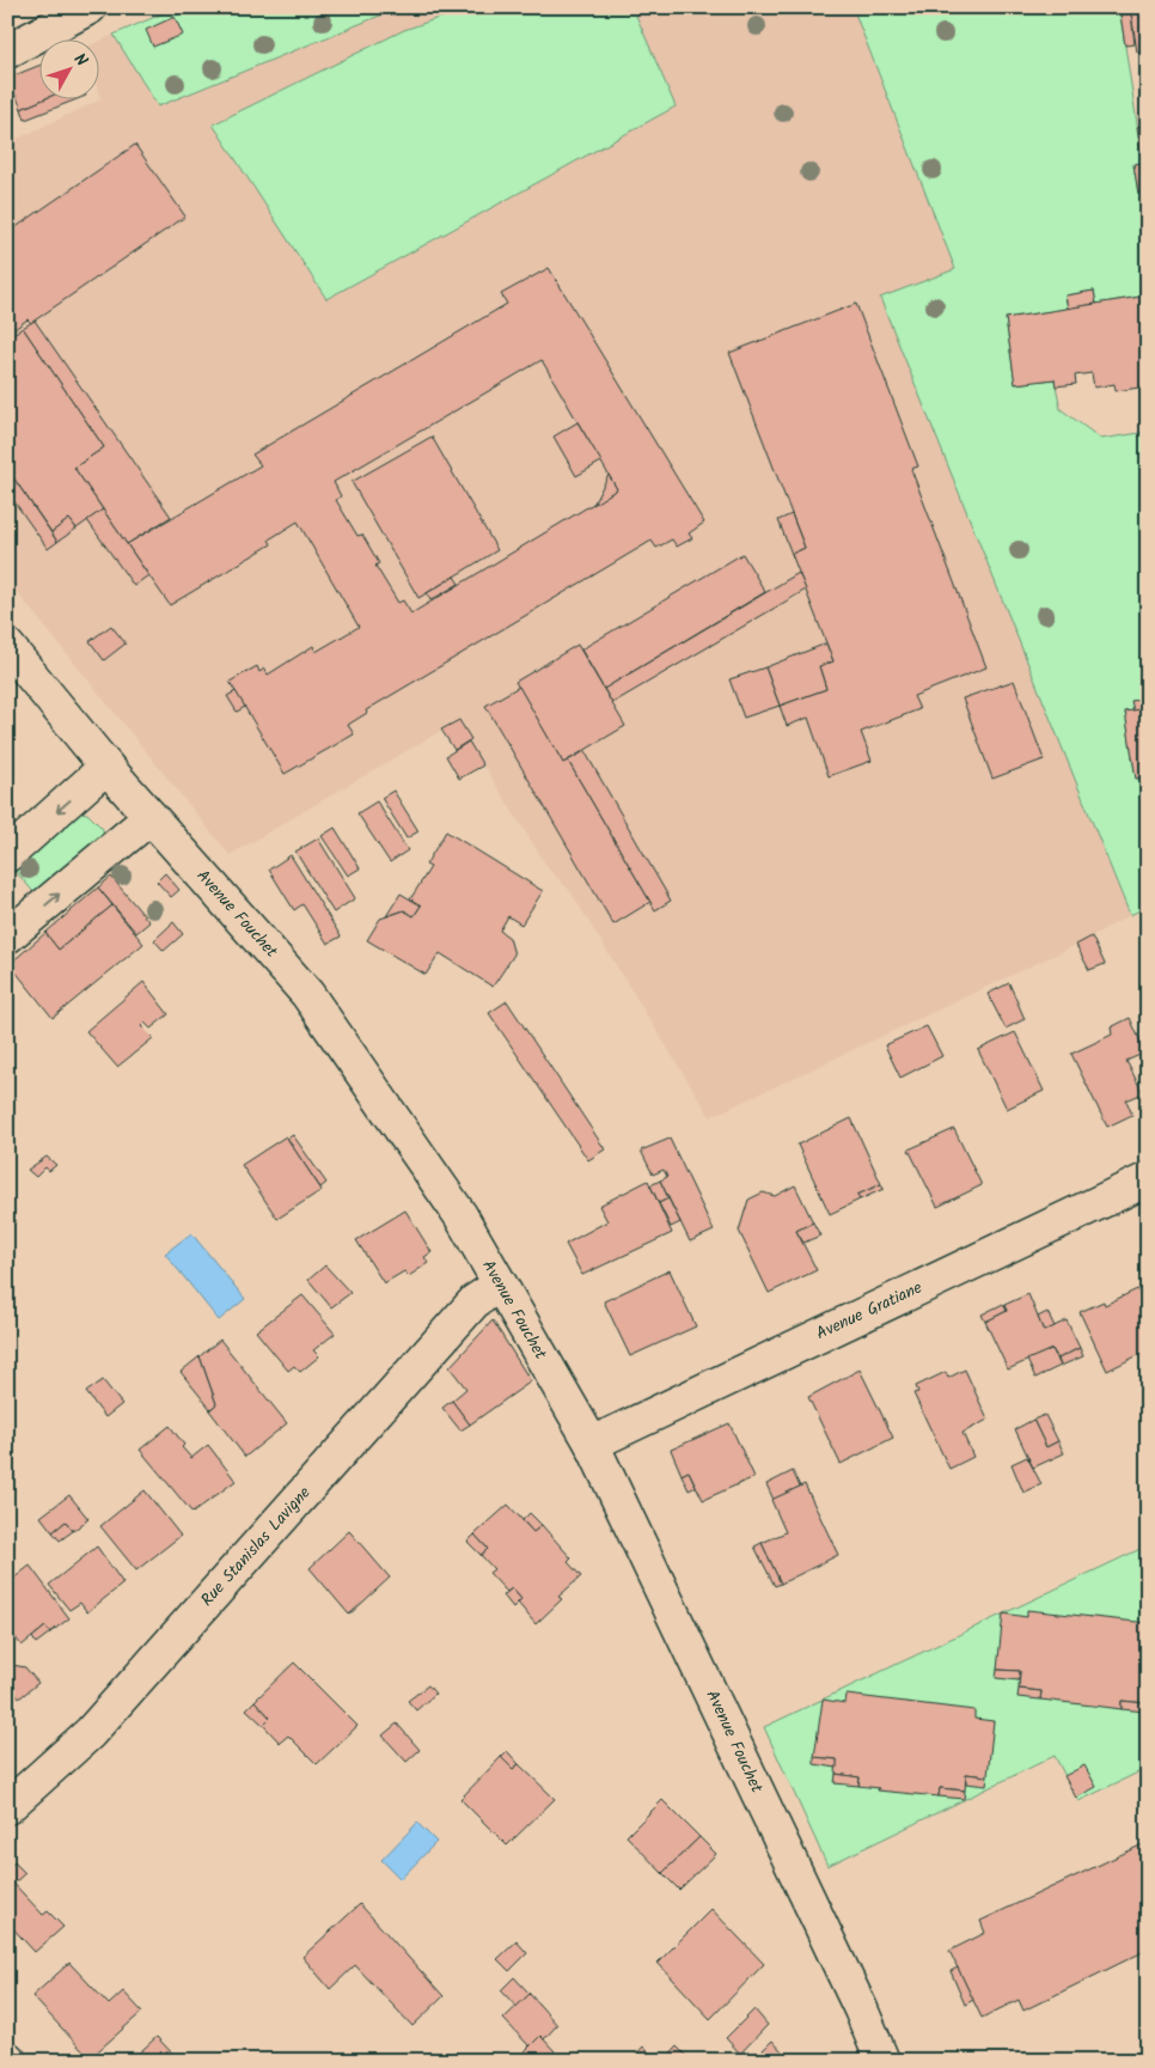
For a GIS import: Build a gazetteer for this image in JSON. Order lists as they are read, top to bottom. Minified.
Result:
{"streets":{"street":["Avenue Fouchet","Avenue Gratiane","Rue Stanislas Lavigne"]},"crossings":[["Avenue Fouchet","Avenue Gratiane"],["Avenue Fouchet","Rue Stanislas Lavigne"]],"north":"top right"}
